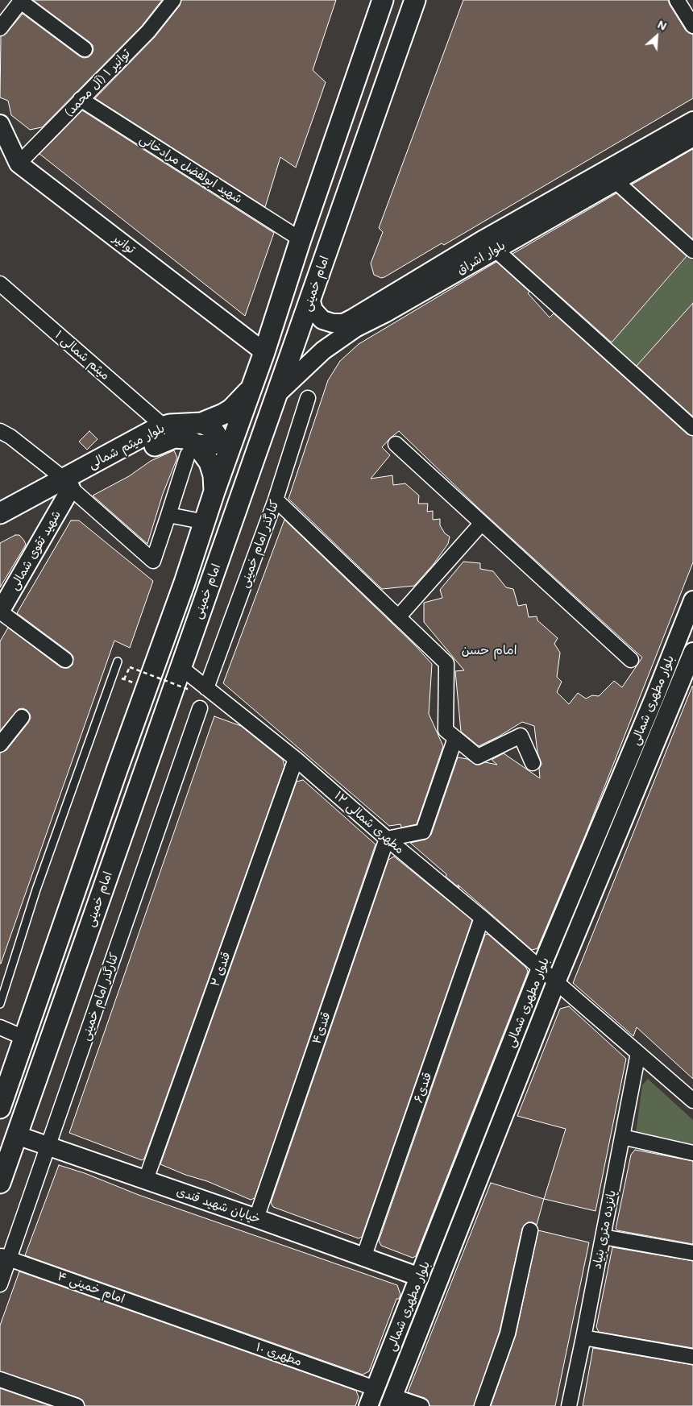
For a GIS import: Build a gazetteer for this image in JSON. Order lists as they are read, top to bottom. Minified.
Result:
{"streets":{"main road":["امام خمینی","بلوار میثم شمالی"],"street":["توانیر ۱ (آل محمد)","شهید ابولفضل مرادخانی","توانیر","بلوار اشراق","میثم شمالی ۱","کنارگذر امام خمینی","شهید تقوی شمالی","بلوار مطهری شمالی","مطهری شمالی ۱۲","قندی ۲","قندی۴","قندی۶","خیابان شهید قندی","پانزده متری بنیاد","امام خمینی ۴","مطهری ۱۰"]},"crossings":[["توانیر ۱ (آل محمد)","شهید ابولفضل مرادخانی"],["توانیر ۱ (آل محمد)","توانیر"],["شهید ابولفضل مرادخانی","امام خمینی"],["توانیر","امام خمینی"],["بلوار اشراق","امام خمینی"],["امام خمینی","بلوار میثم شمالی"],["امام خمینی","مطهری شمالی ۱۲"],["امام خمینی","خیابان شهید قندی"],["میثم شمالی ۱","بلوار میثم شمالی"],["بلوار میثم شمالی","شهید تقوی شمالی"],["کنارگذر امام خمینی","مطهری شمالی ۱۲"],["کنارگذر امام خمینی","خیابان شهید قندی"],["کنارگذر امام خمینی","امام خمینی ۴"],["بلوار مطهری شمالی","مطهری شمالی ۱۲"],["بلوار مطهری شمالی","خیابان شهید قندی"],["بلوار مطهری شمالی","مطهری ۱۰"],["مطهری شمالی ۱۲","قندی ۲"],["مطهری شمالی ۱۲","قندی۴"],["مطهری شمالی ۱۲","قندی۶"],["مطهری شمالی ۱۲","پانزده متری بنیاد"],["قندی ۲","خیابان شهید قندی"],["قندی۴","خیابان شهید قندی"],["قندی۶","خیابان شهید قندی"],["امام خمینی ۴","مطهری ۱۰"]],"districts":["امام حسن"],"north":"top right"}
